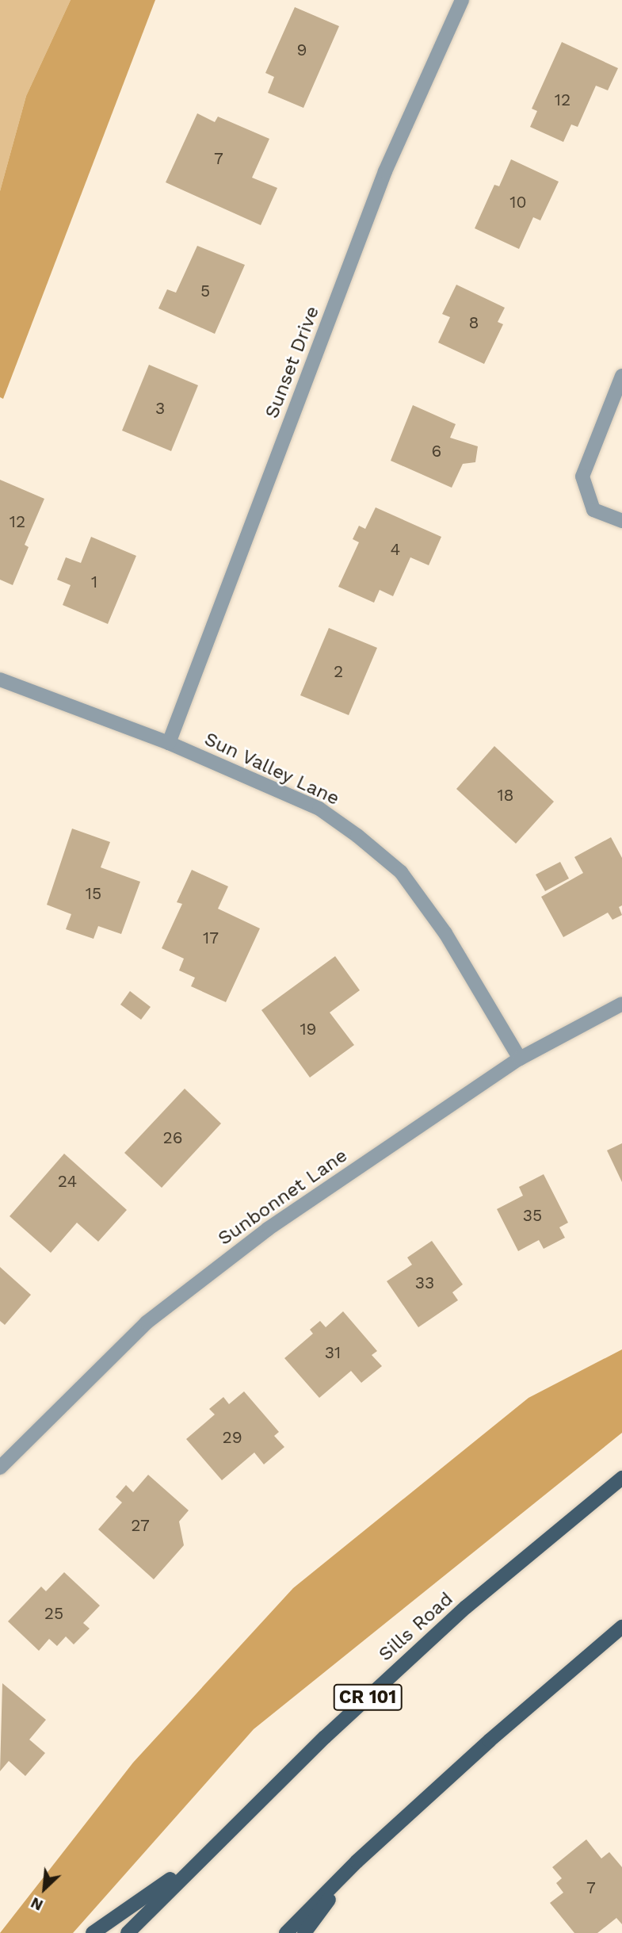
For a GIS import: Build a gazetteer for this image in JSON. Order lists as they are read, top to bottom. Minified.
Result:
{"streets":{"main road":["Sills Road","CR 101"],"street":["Sunset Drive","Sun Valley Lane","Sunbonnet Lane"]},"crossings":[["Sunset Drive","Sun Valley Lane"],["Sun Valley Lane","Sunbonnet Lane"]],"house_numbers":["9","12","7","10","5","8","3","6","12","4","1","2","18","15","17","19","26","24","35","33","31","29","27","25","7"],"north":"bottom left"}
